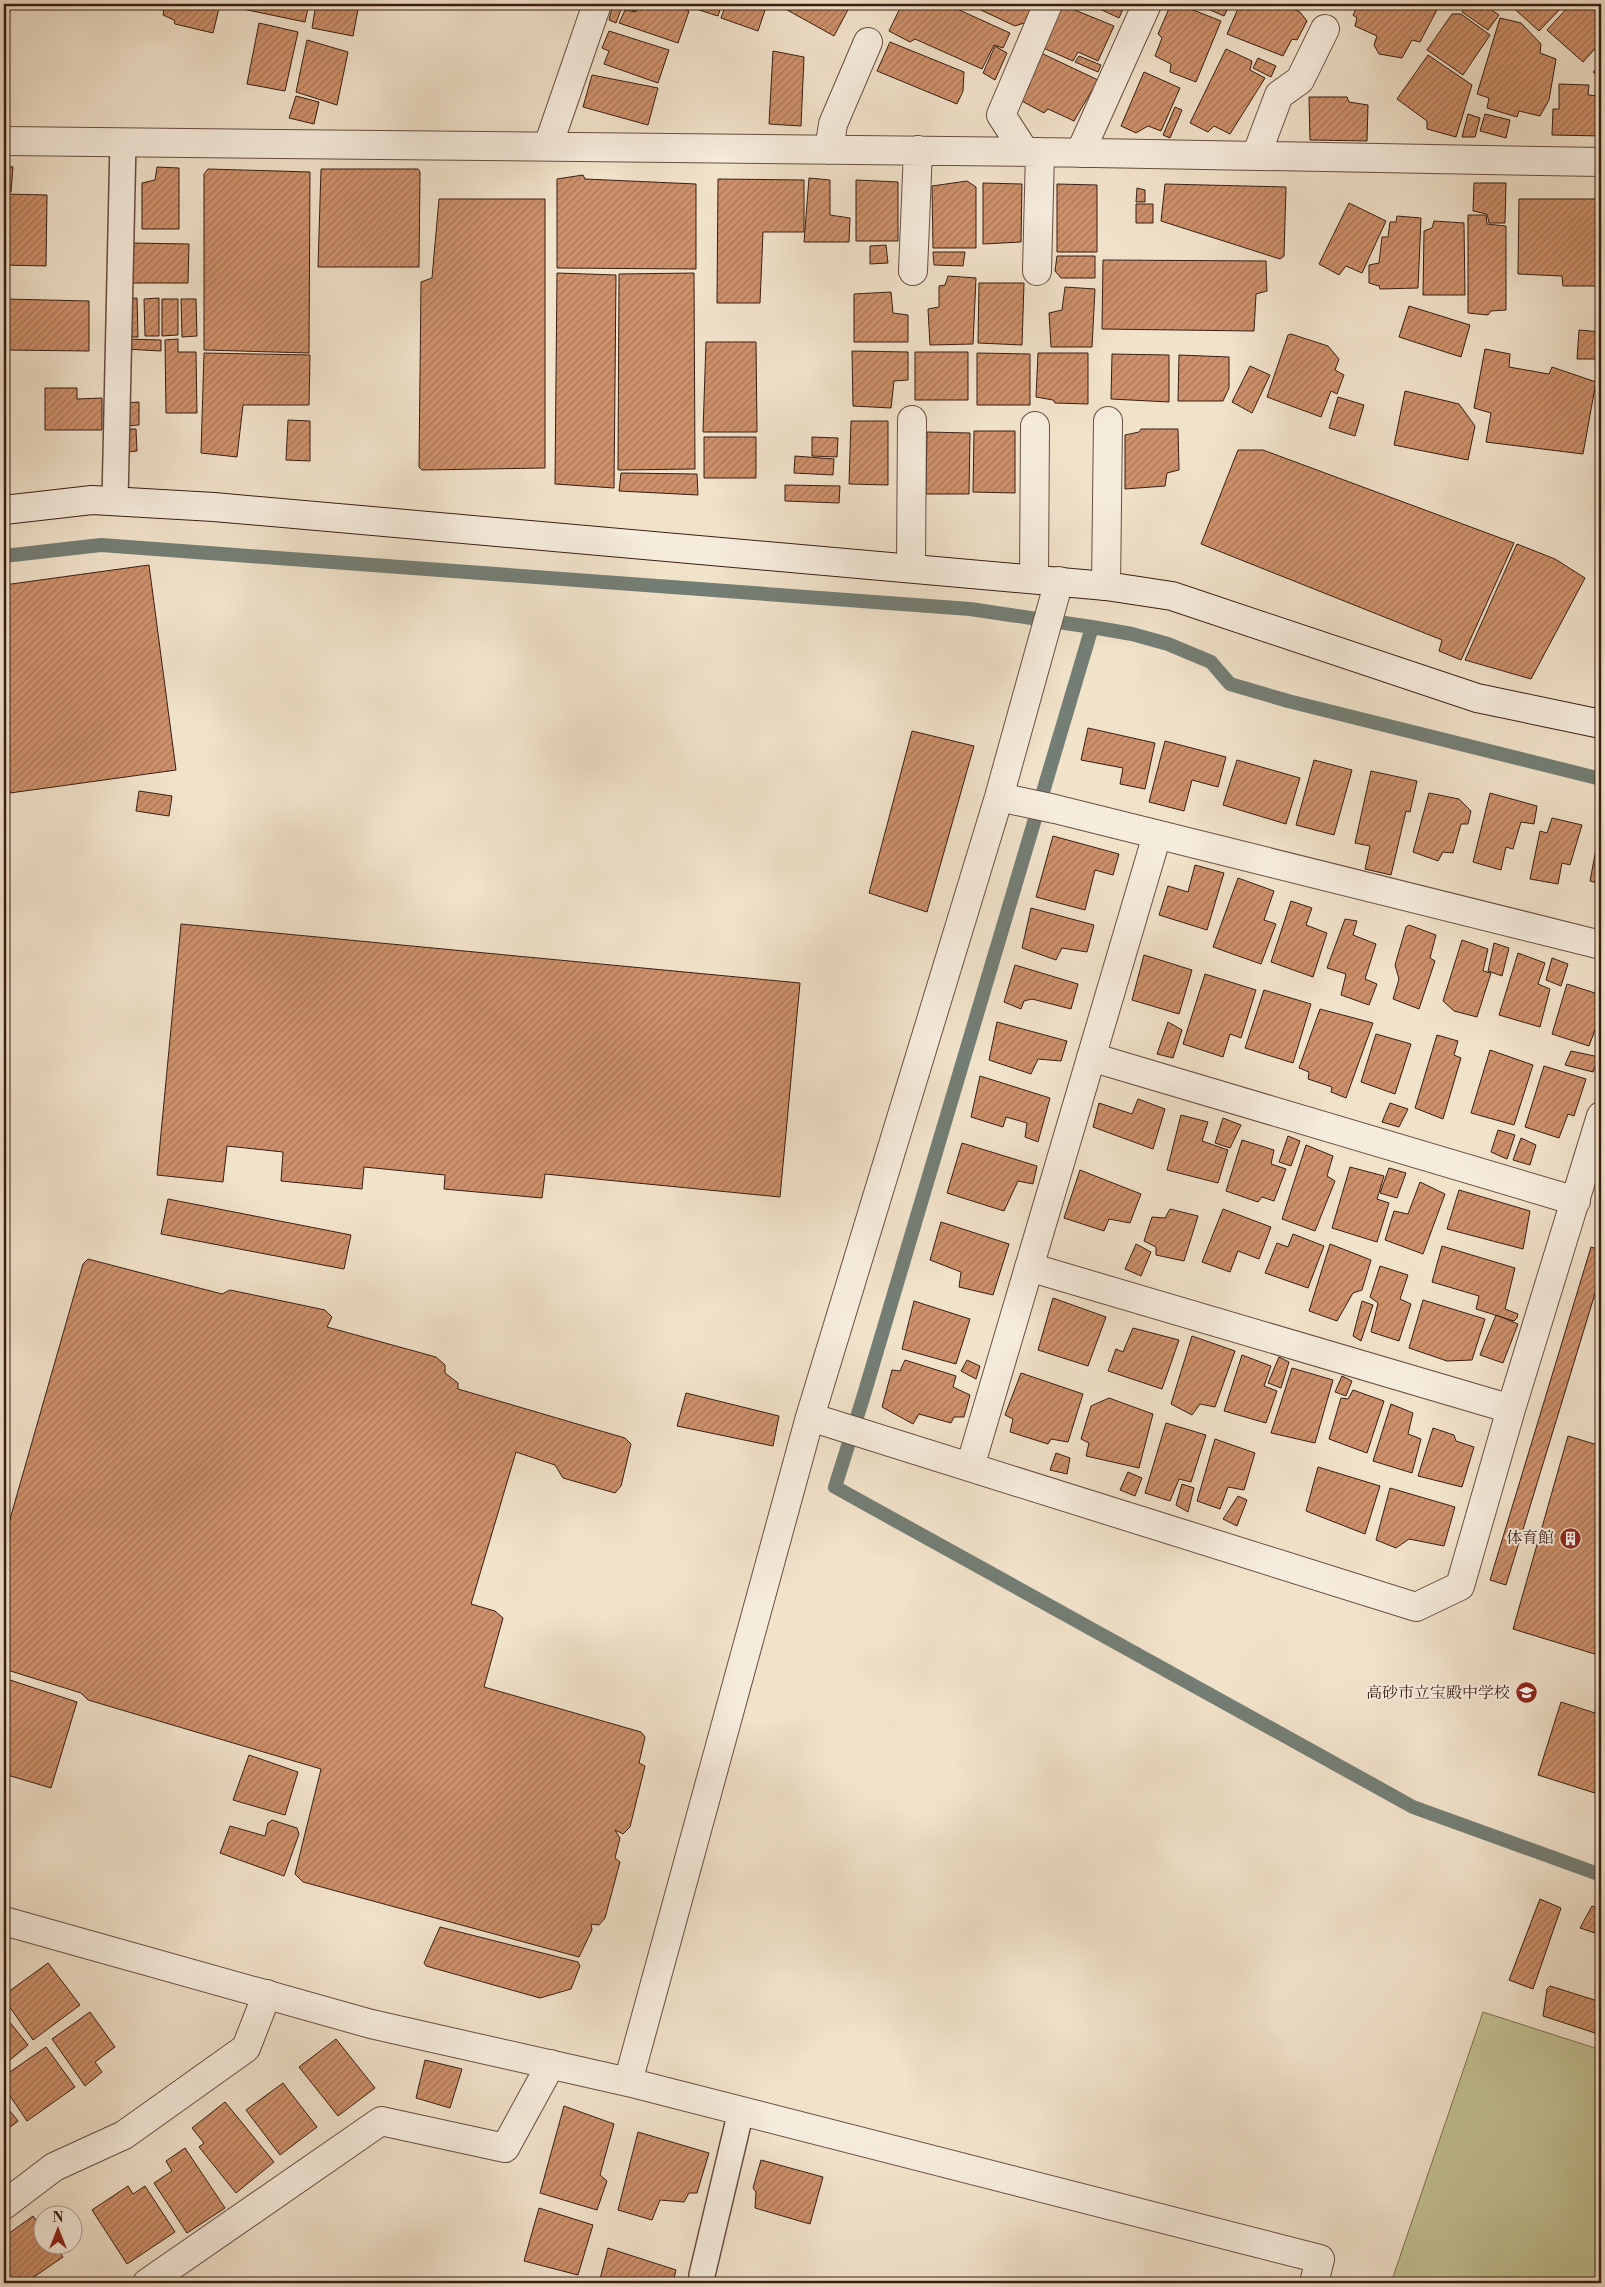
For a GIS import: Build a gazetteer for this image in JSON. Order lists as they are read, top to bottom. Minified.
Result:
{"places":{"building":["体育館"],"school or university":["高砂市立宝殿中学校"]},"north":"top"}
